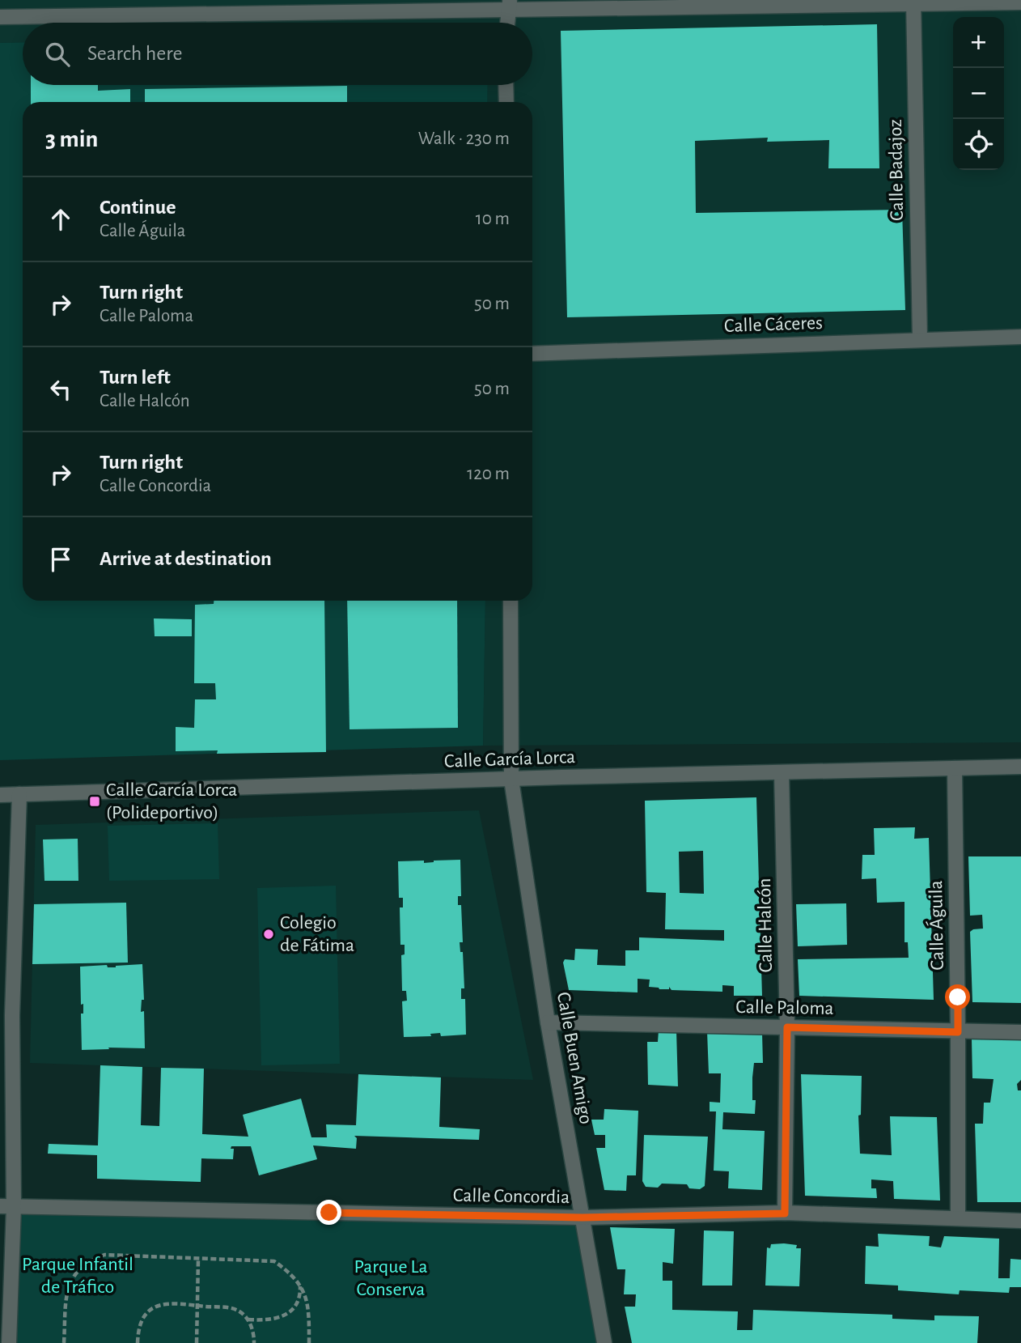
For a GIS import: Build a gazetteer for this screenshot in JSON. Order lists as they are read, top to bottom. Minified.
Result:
{"streets":{"street":["Calle Badajoz","Calle Cáceres","Calle García Lorca","Calle Halcón","Calle Águila","Calle Paloma","Calle Buen Amigo","Calle Concordia"]},"crossings":[["Calle Badajoz","Calle Cáceres"],["Calle García Lorca","Calle Halcón"],["Calle García Lorca","Calle Águila"],["Calle García Lorca","Calle Buen Amigo"],["Calle Halcón","Calle Paloma"],["Calle Halcón","Calle Concordia"],["Calle Águila","Calle Paloma"],["Calle Águila","Calle Concordia"],["Calle Paloma","Calle Buen Amigo"],["Calle Buen Amigo","Calle Concordia"]],"parks":["Parque Infantil de Tráfico","Parque La Conserva"],"places":{"transit":["Calle García Lorca (Polideportivo)"],"other":["Colegio de Fátima"]},"page":{"map_buttons":["+","−"],"search":"Search here","heading":["3 min","Walk · 230 m"],"list":[["Continue","Calle Águila","10 m"],["Turn right","Calle Paloma","50 m"],["Turn left","Calle Halcón","50 m"],["Turn right","Calle Concordia","120 m"],"Arrive at destination"]}}
